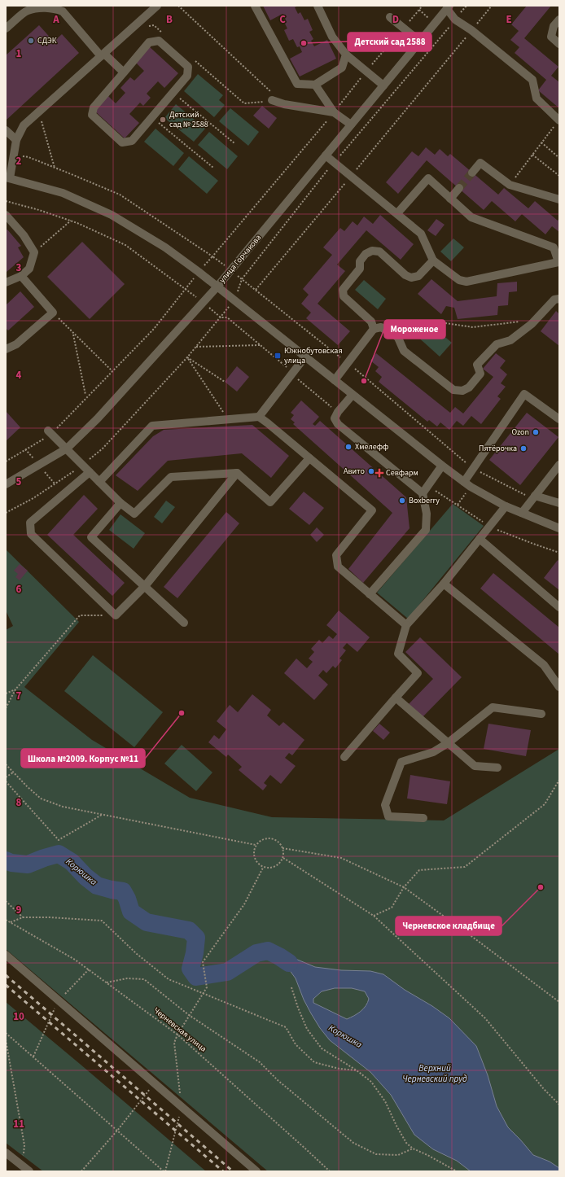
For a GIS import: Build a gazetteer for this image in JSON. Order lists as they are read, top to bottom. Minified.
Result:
{"streets":{"street":["улица Горчакова"],"path":["Черневская улица"]},"water":["Корюшка","Верхний Черневский пруд"],"places":{"other":["СДЭК","Детский сад 2588","Детский сад № 2588","Мороженое","Ozon","Хмелефф","Пятёрочка","Авито","Boxberry","Школа №2009. Корпус №11","Черневское кладбище"],"transit":["Южнобутовская улица"],"health":["Севфарм"]},"grid":{"columns":["A","B","C","D","E"],"rows":["1","2","3","4","5","6","7","8","9","10","11"]}}
